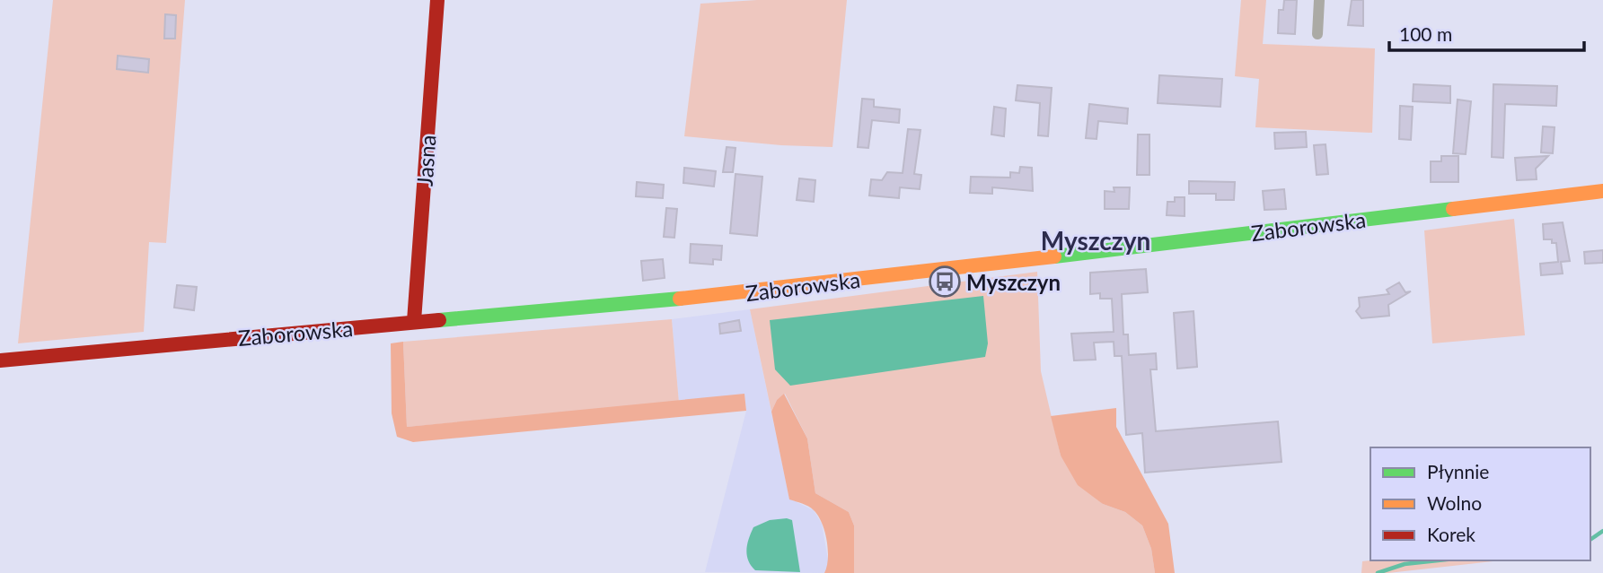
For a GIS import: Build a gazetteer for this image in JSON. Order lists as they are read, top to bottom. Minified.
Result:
{"streets":{"main road":["Jasna","Zaborowska"]},"crossings":[["Jasna","Zaborowska"]],"districts":["Myszczyn"],"places":{"bus stop":["Myszczyn"]},"legend":["Płynnie","Wolno","Korek"],"scale_bar":"100 m"}
